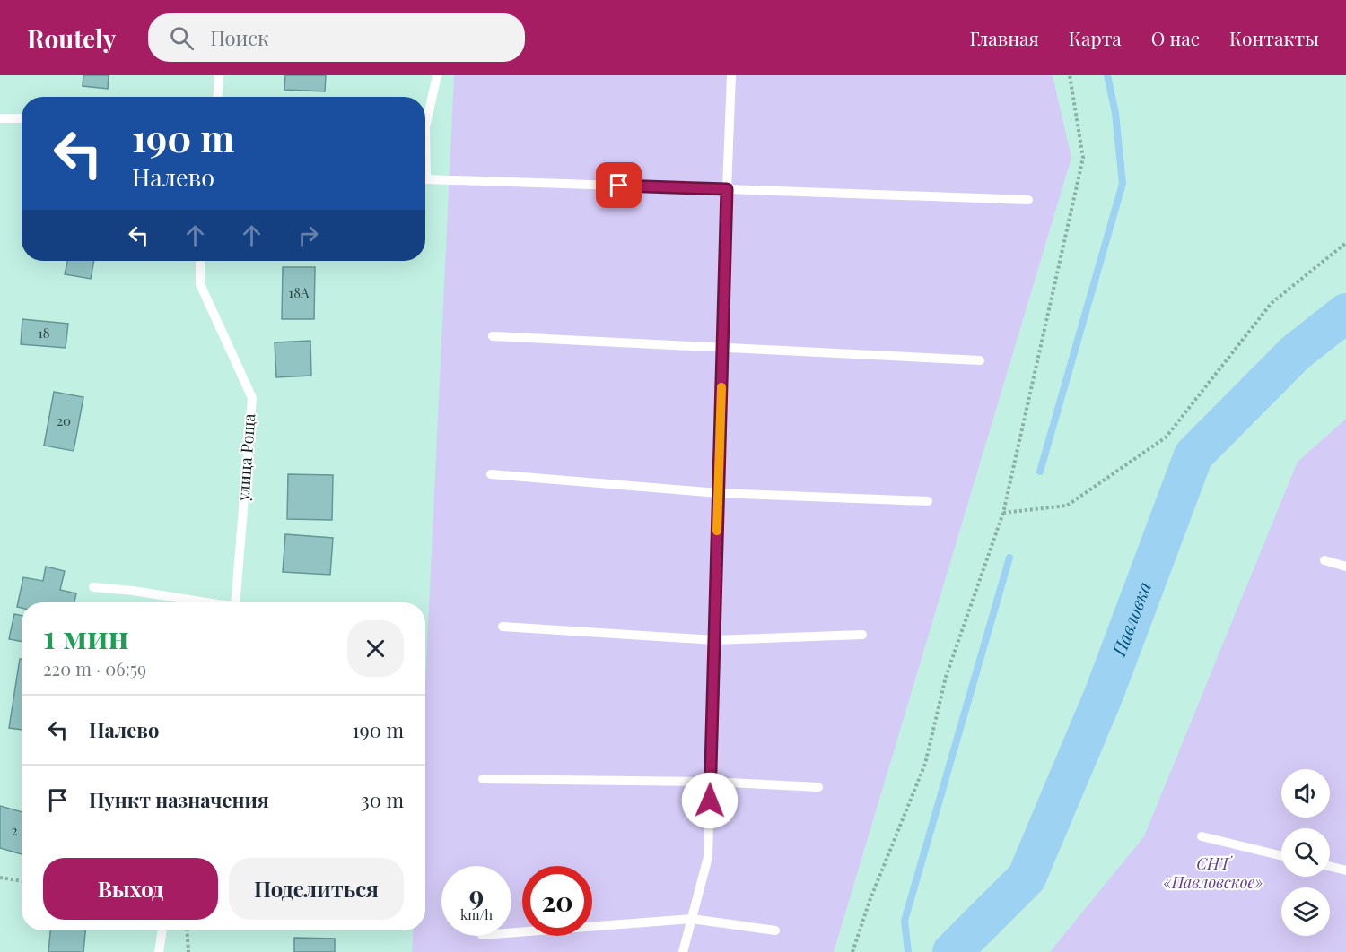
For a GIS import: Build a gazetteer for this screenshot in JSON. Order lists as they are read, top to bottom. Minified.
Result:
{"streets":{"lane":["улица Роща"]},"water":["Павловка"],"parks":["СНТ «Павловское»"],"house_numbers":["18А","18","20","2"],"page":{"header":"Routely","search":"Поиск","nav":["Главная","Карта","О нас","Контакты"],"turn":["190 m","Налево"],"heading":["1 мин","220 m · 06:59"],"list":[{"name":"Налево","value":"190 m"},{"name":"Пункт назначения","value":"30 m"}],"buttons":["Выход","Поделиться"],"speed":"9 km/h","limit":"20"}}
